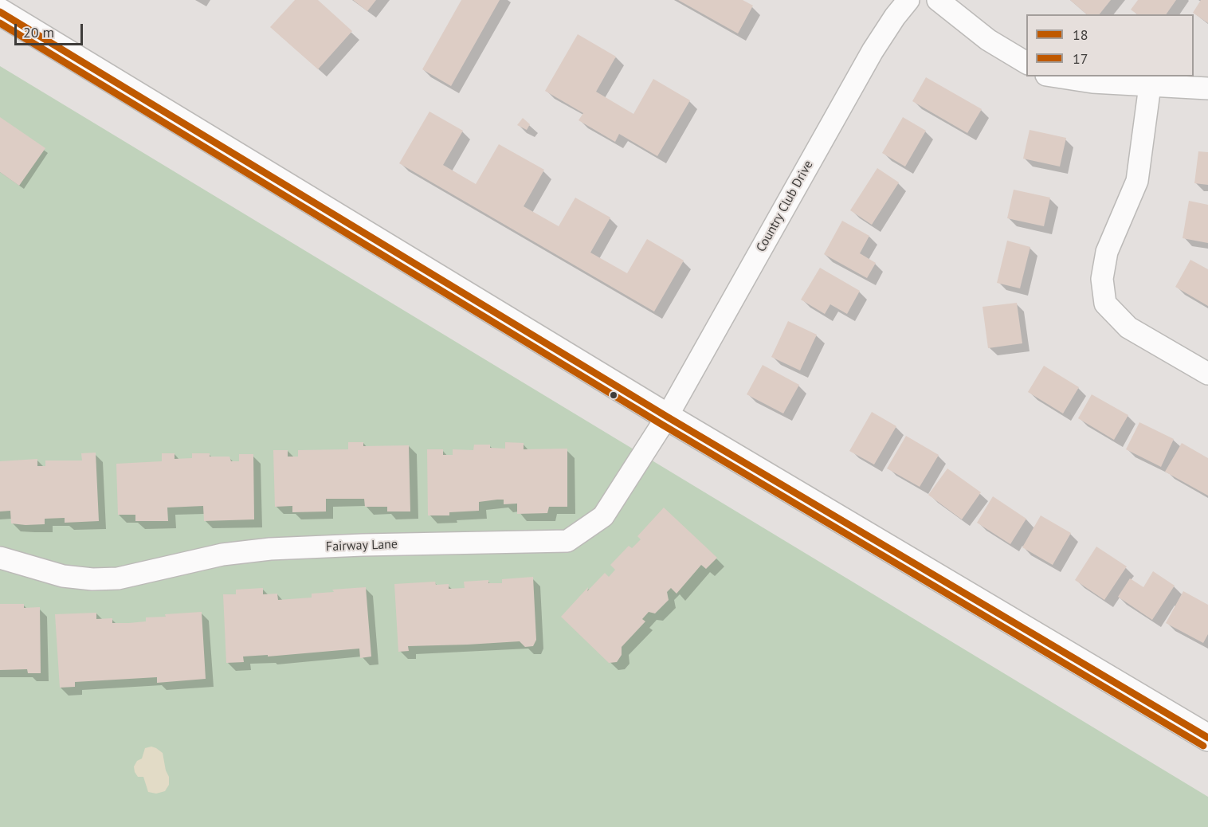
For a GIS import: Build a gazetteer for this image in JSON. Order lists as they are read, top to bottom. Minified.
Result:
{"streets":{"street":["Country Club Drive","Fairway Lane"]},"crossings":[["Country Club Drive","Fairway Lane"]],"lines":["transit line 18","transit line 17"],"legend":["18","17"],"scale_bar":"20 m"}
